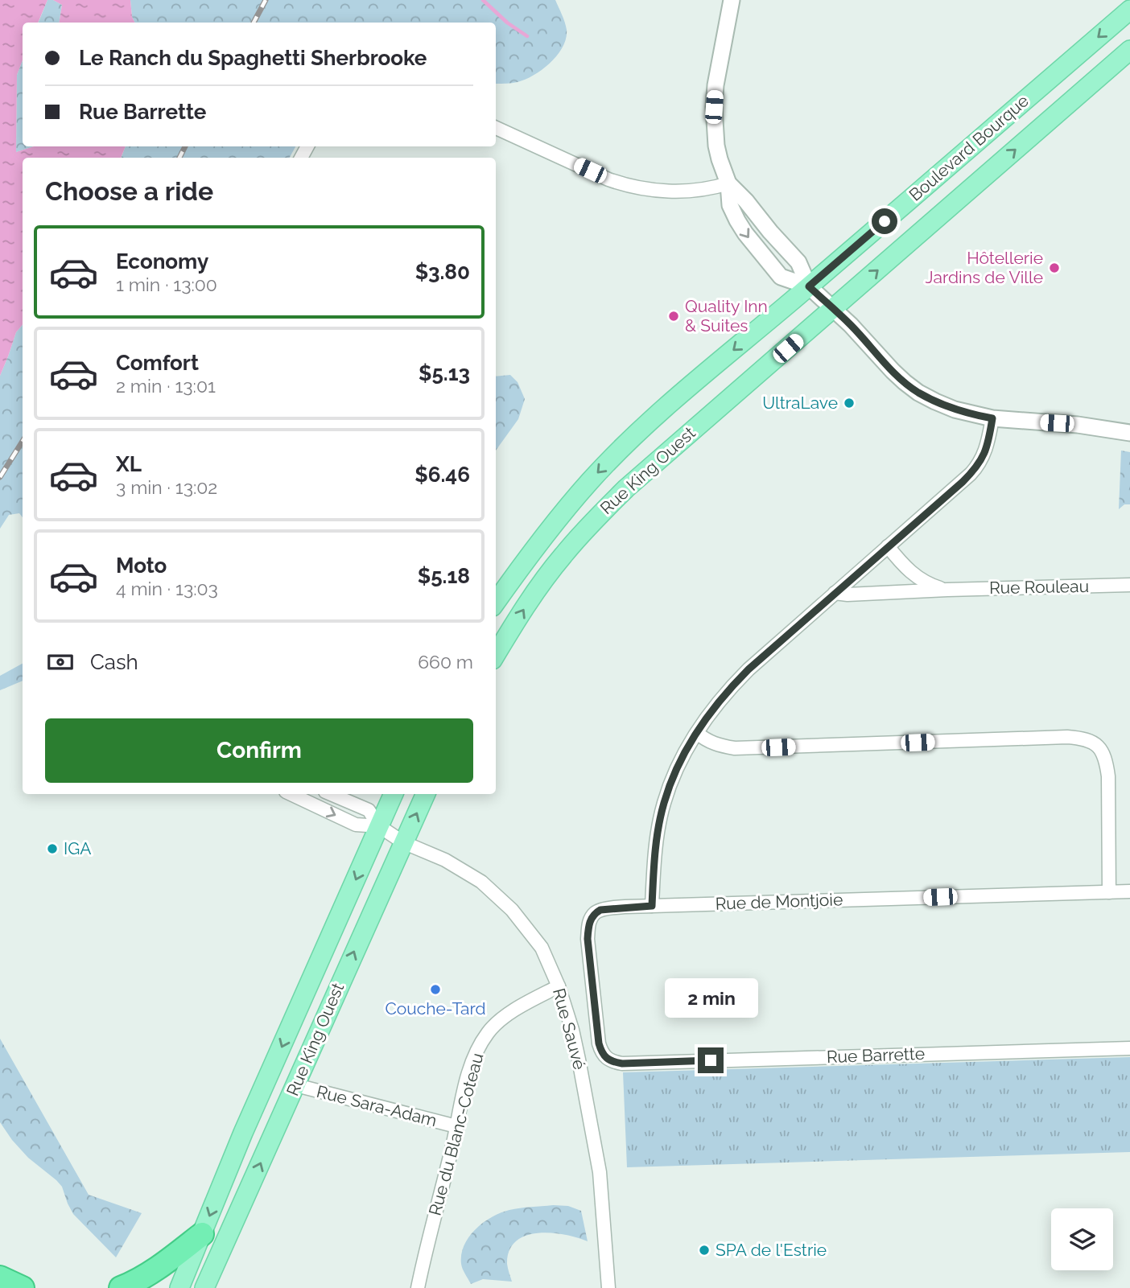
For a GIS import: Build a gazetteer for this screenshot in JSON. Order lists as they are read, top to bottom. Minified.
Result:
{"streets":{"main road":["Boulevard Bourque","Rue King Ouest"],"street":["Rue Rouleau","Rue de Montjoie","Rue Sauvé","Rue Barrette","Rue Sara-Adam","Rue du Blanc-Coteau"]},"crossings":[["Boulevard Bourque","Rue King Ouest"],["Rue King Ouest","Rue Sauvé"],["Rue King Ouest","Rue Sara-Adam"],["Rue de Montjoie","Rue Barrette"],["Rue Sauvé","Rue du Blanc-Coteau"],["Rue Sara-Adam","Rue du Blanc-Coteau"]],"places":["Hôtellerie Jardins de Ville","Quality Inn & Suites","UltraLave","IGA","Couche-Tard","SPA de l'Estrie"],"page":{"banner":["Le Ranch du Spaghetti Sherbrooke","Rue Barrette"],"heading":"Choose a ride","list":[{"name":"Economy","note":"1 min · 13:00","value":"$3.80"},{"name":"Comfort","note":"2 min · 13:01","value":"$5.13"},{"name":"XL","note":"3 min · 13:02","value":"$6.46"},{"name":"Moto","note":"4 min · 13:03","value":"$5.18"}],"pay":["Cash","660 m"],"buttons":"Confirm","bubble":"2 min"}}
